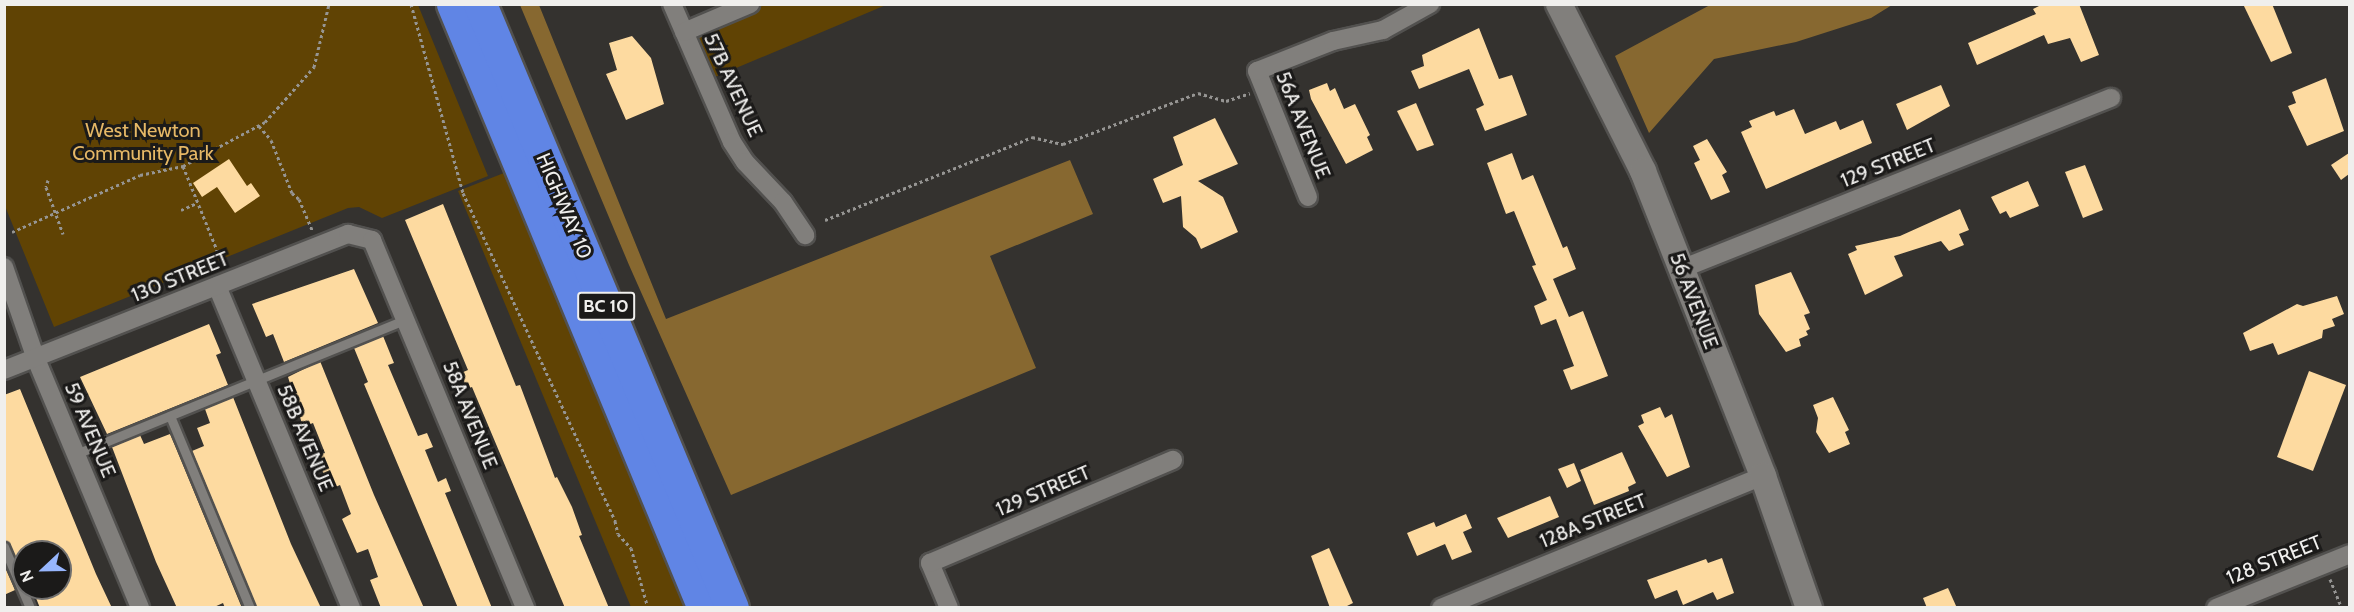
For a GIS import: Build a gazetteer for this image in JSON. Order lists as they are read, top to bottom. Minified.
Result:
{"streets":{"highway":["HIGHWAY 10","BC 10"],"street":["57B AVENUE","56A AVENUE","129 STREET","130 STREET","56 AVENUE","58A AVENUE","59 AVENUE","58B AVENUE","128A STREET","128 STREET"]},"crossings":[["129 STREET","56 AVENUE"],["130 STREET","58A AVENUE"],["130 STREET","59 AVENUE"],["130 STREET","58B AVENUE"],["56 AVENUE","128A STREET"]],"parks":["West Newton Community Park"],"north":"left"}
